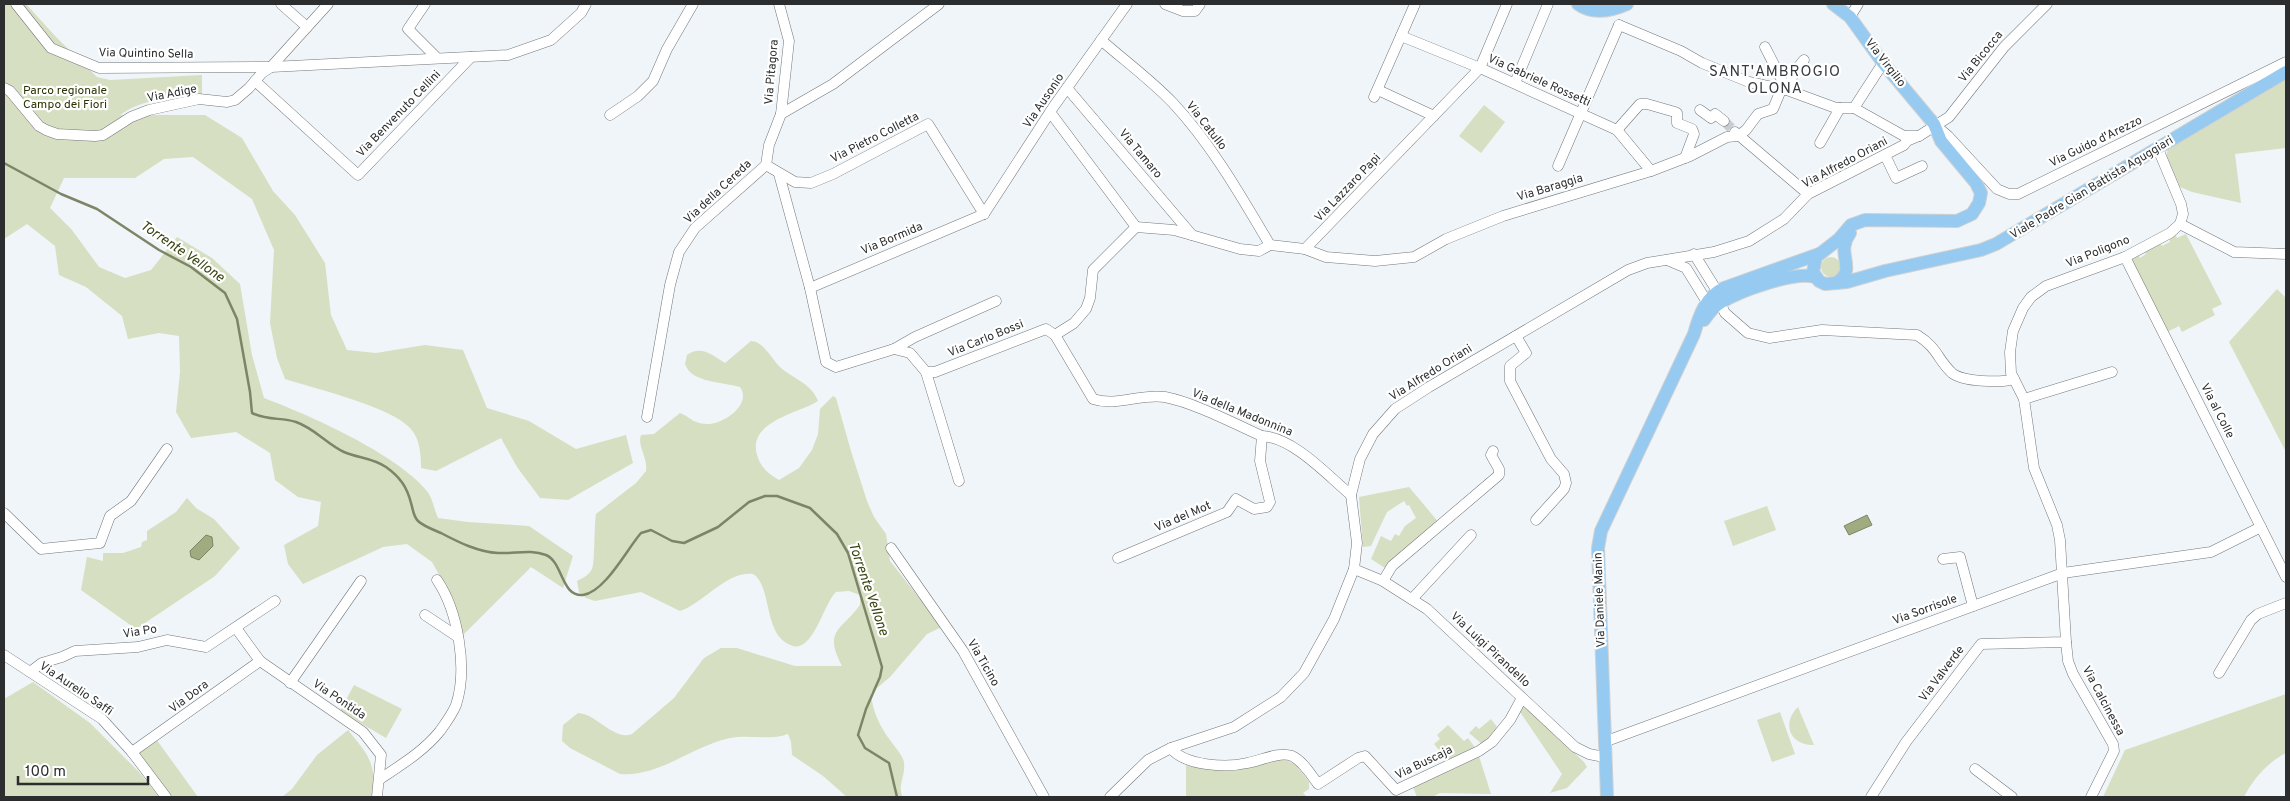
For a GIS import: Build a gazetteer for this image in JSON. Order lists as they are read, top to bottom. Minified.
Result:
{"streets":{"main road":["Via Virgilio","Viale Padre Gian Battista Aguggiari","Via Daniele Manin"],"street":["Via Quintino Sella","Via Bicocca","Via Pitagora","Via Gabriele Rossetti","Via Adige","Via Ausonio","Via Benvenuto Cellini","Via Catullo","Via Pietro Colletta","Via Guido d'Arezzo","Via Tamaro","Via Alfredo Oriani","Via Lazzaro Papi","Via Baraggia","Via della Cereda","Via Bormida","Via Poligono","Via Carlo Bossi","Via al Colle","Via della Madonnina","Via del Mot","Via Sorrisole","Via Po","Via Luigi Pirandello","Via Ticino","Via Valverde","Via Aurelio Saffi","Via Dora","Via Pontida","Via Calcinessa","Via Buscaja"]},"crossings":[["Via Quintino Sella","Via Adige"],["Via Quintino Sella","Via Benvenuto Cellini"],["Via Bicocca","Via Virgilio"],["Via Bicocca","Via Guido d'Arezzo"],["Via Bicocca","Via Alfredo Oriani"],["Via Virgilio","Via Guido d'Arezzo"],["Via Pitagora","Via della Cereda"],["Via Gabriele Rossetti","Via Lazzaro Papi"],["Via Gabriele Rossetti","Via Baraggia"],["Via Adige","Via Benvenuto Cellini"],["Via Ausonio","Via Catullo"],["Via Ausonio","Via Pietro Colletta"],["Via Ausonio","Via Tamaro"],["Via Ausonio","Via Bormida"],["Via Pietro Colletta","Via della Cereda"],["Via Pietro Colletta","Via Bormida"],["Via Alfredo Oriani","Via della Madonnina"],["Via Alfredo Oriani","Via Luigi Pirandello"],["Via Alfredo Oriani","Via Buscaja"],["Via Lazzaro Papi","Via Baraggia"],["Viale Padre Gian Battista Aguggiari","Via Daniele Manin"],["Via Poligono","Via al Colle"],["Via Poligono","Via Sorrisole"],["Via Carlo Bossi","Via della Madonnina"],["Via al Colle","Via Sorrisole"],["Via della Madonnina","Via del Mot"],["Via Daniele Manin","Via Sorrisole"],["Via Daniele Manin","Via Luigi Pirandello"],["Via Po","Via Aurelio Saffi"],["Via Po","Via Pontida"],["Via Luigi Pirandello","Via Buscaja"],["Via Valverde","Via Calcinessa"],["Via Aurelio Saffi","Via Dora"],["Via Dora","Via Pontida"]],"districts":["SANT'AMBROGIO OLONA"],"water":["Torrente Vellone"],"parks":["Parco regionale Campo dei Fiori"],"scale_bar":"100 m"}
